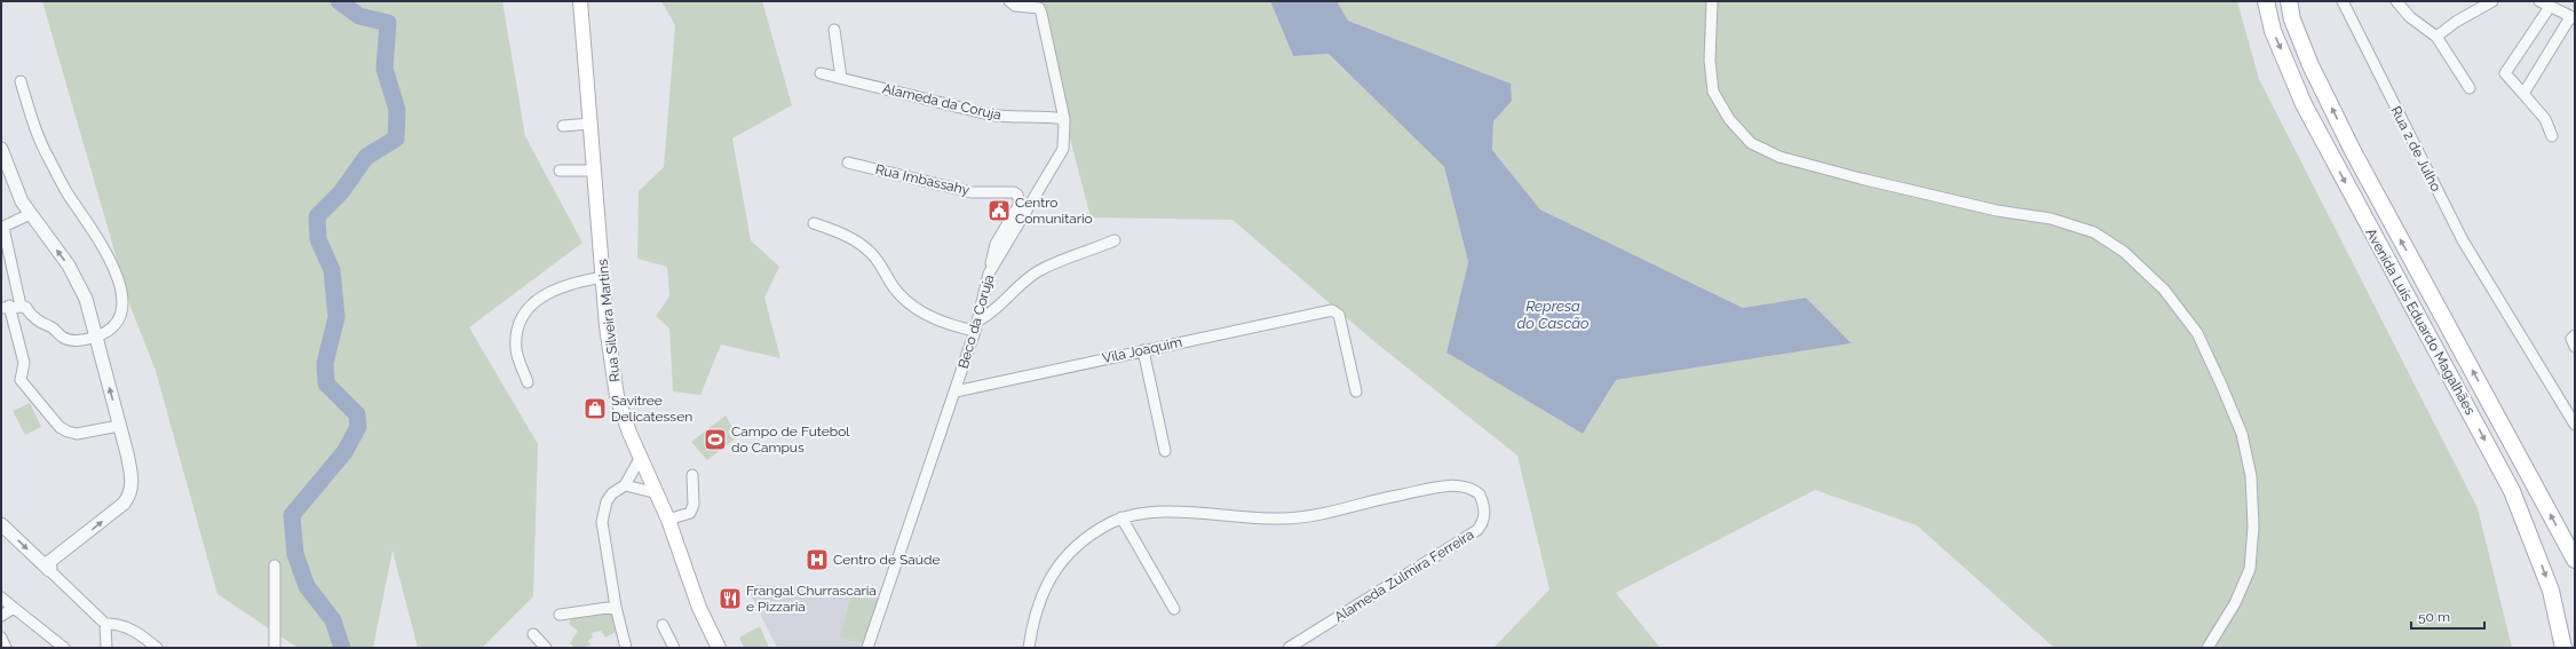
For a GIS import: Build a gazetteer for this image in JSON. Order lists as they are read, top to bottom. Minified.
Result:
{"streets":{"main road":["Rua Silveira Martins","Avenida Luís Eduardo Magalhães"],"street":["Alameda da Coruja","Rua 2 de Julho","Rua Imbassahy","Beco da Coruja","Vila Joaquim","Alameda Zulmira Ferreira"]},"crossings":[["Alameda da Coruja","Beco da Coruja"],["Rua Imbassahy","Beco da Coruja"],["Beco da Coruja","Vila Joaquim"]],"water":["Represa do Cascão"],"places":{"public building":["Centro Comunitario"],"shop":["Savitree Delicatessen"],"sports":["Campo de Futebol do Campus"],"hospital":["Centro de Saúde"],"restaurant":["Frangal Churrascaria e Pizzaria"]},"scale_bar":"50 m"}
